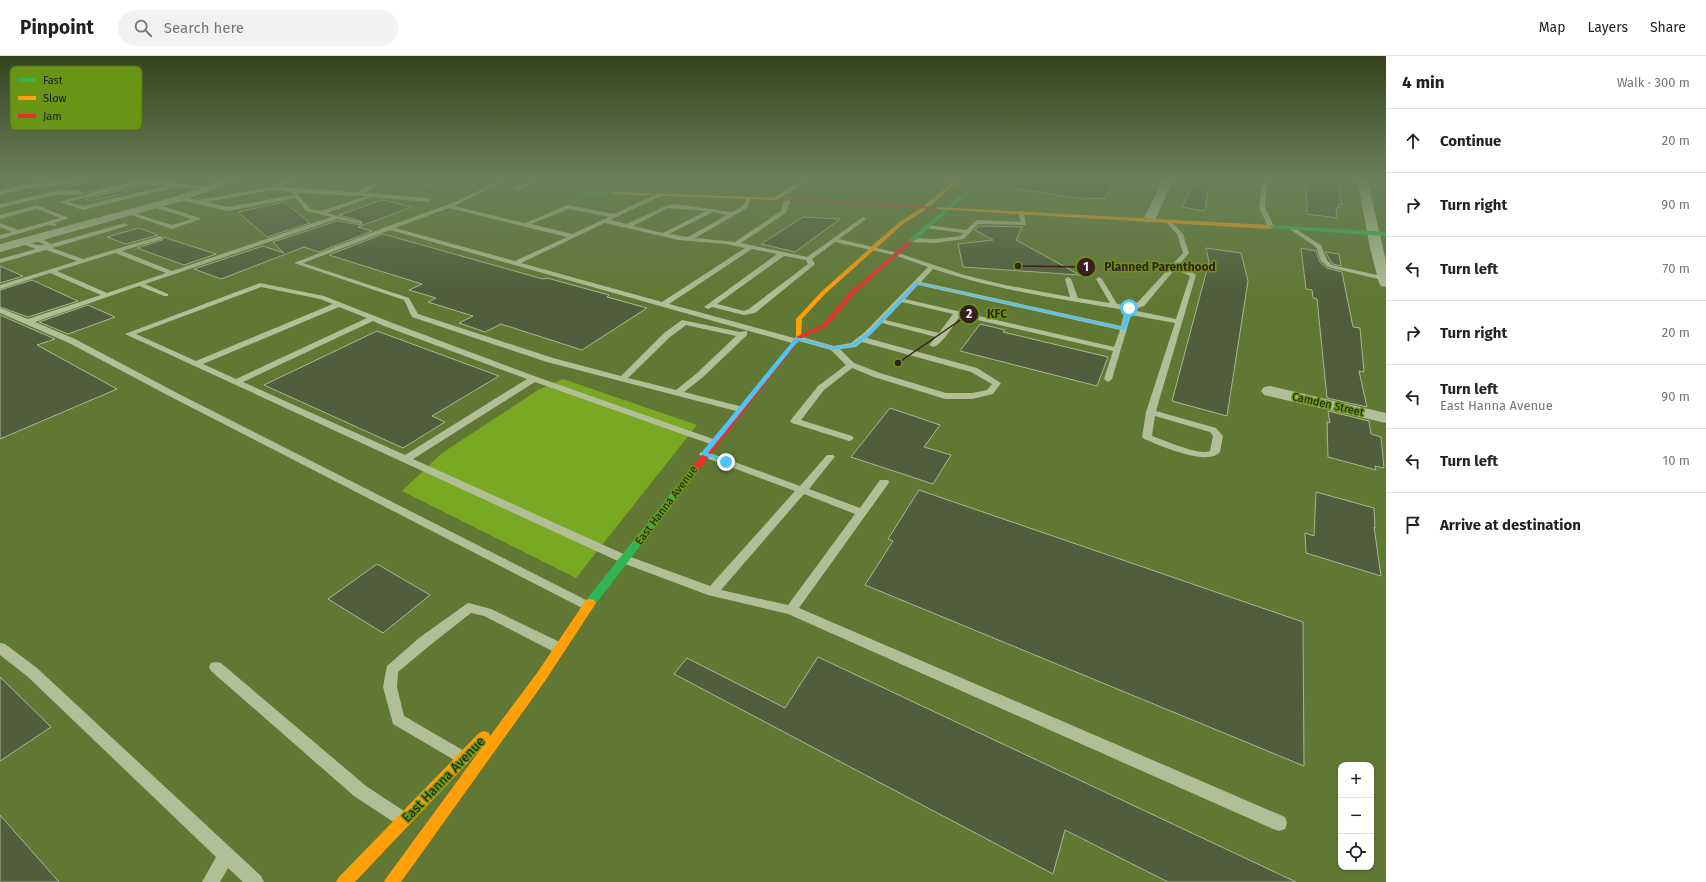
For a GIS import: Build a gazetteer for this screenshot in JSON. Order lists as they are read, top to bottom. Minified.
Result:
{"streets":{"main road":["East Hanna Avenue"],"street":["Camden Street"]},"places":["Planned Parenthood","KFC"],"legend":["Fast","Slow","Jam"],"page":{"header":"Pinpoint","search":"Search here","nav":["Map","Layers","Share"],"heading":["4 min","Walk · 300 m"],"list":[["Continue","20 m"],["Turn right","90 m"],["Turn left","70 m"],["Turn right","20 m"],["Turn left","East Hanna Avenue","90 m"],["Turn left","10 m"],"Arrive at destination"],"map_buttons":["+","−"]}}
